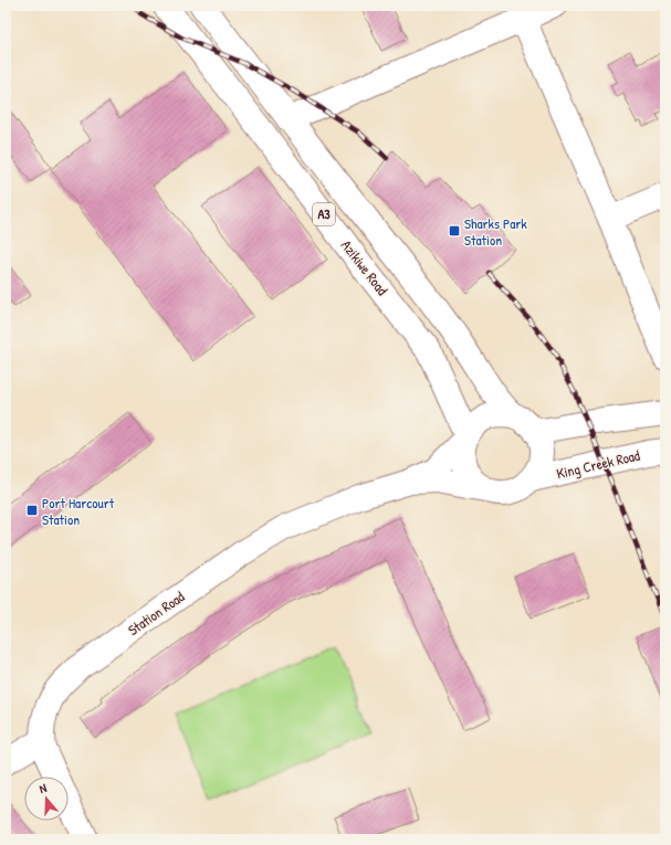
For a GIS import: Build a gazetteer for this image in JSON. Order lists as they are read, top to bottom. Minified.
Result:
{"streets":{"street":["A3","Azikiwe Road","King Creek Road","Station Road"]},"crossings":[["A3","Azikiwe Road"],["A3","King Creek Road"],["A3","Station Road"],["Azikiwe Road","King Creek Road"],["Azikiwe Road","Station Road"],["King Creek Road","Station Road"]],"places":{"transit":["Sharks Park Station","Port Harcourt Station"]},"north":"top"}
